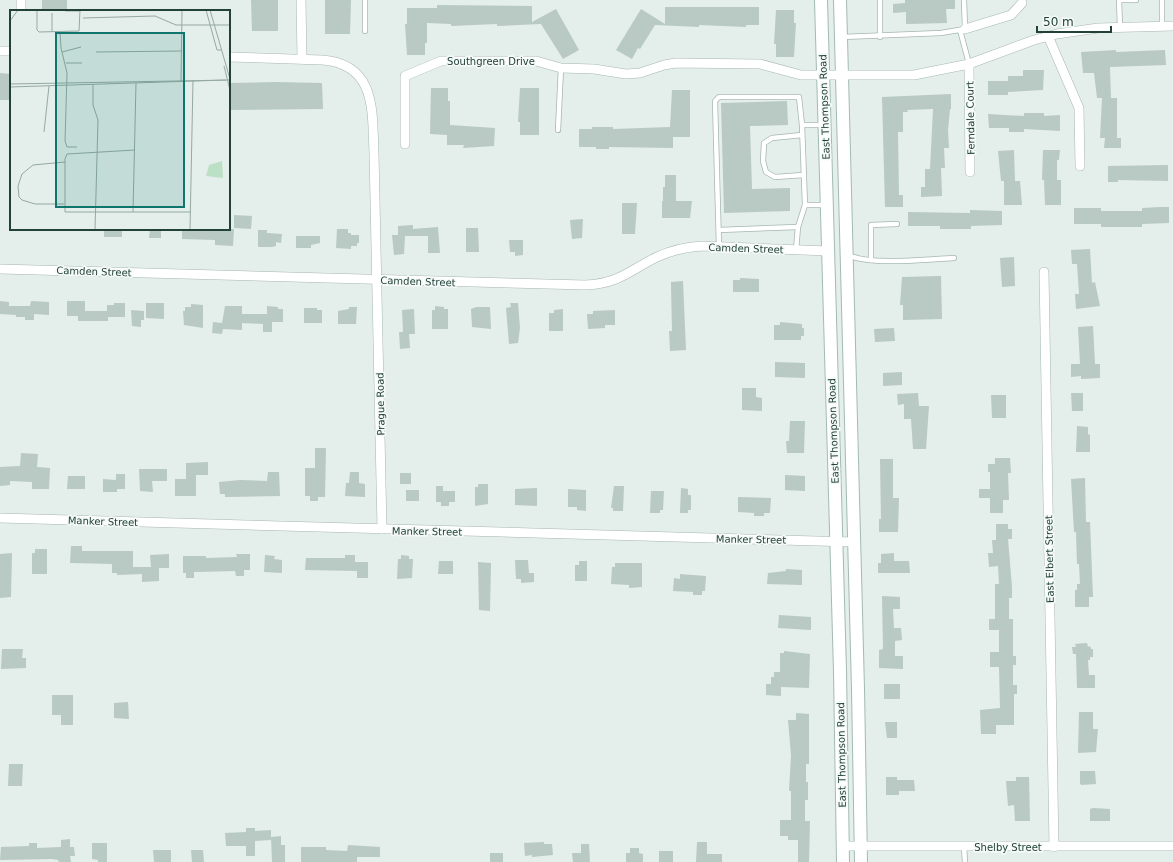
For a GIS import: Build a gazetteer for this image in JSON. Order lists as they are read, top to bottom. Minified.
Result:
{"streets":{"main road":["East Thompson Road"],"street":["Southgreen Drive","Ferndale Court","Camden Street","Prague Road","Manker Street","East Elbert Street","Shelby Street"]},"crossings":[["Southgreen Drive","East Thompson Road"],["Southgreen Drive","Ferndale Court"],["East Thompson Road","Camden Street"],["East Thompson Road","Manker Street"],["East Thompson Road","Shelby Street"],["Camden Street","Prague Road"],["Prague Road","Manker Street"],["East Elbert Street","Shelby Street"]],"scale_bar":"50 m"}
